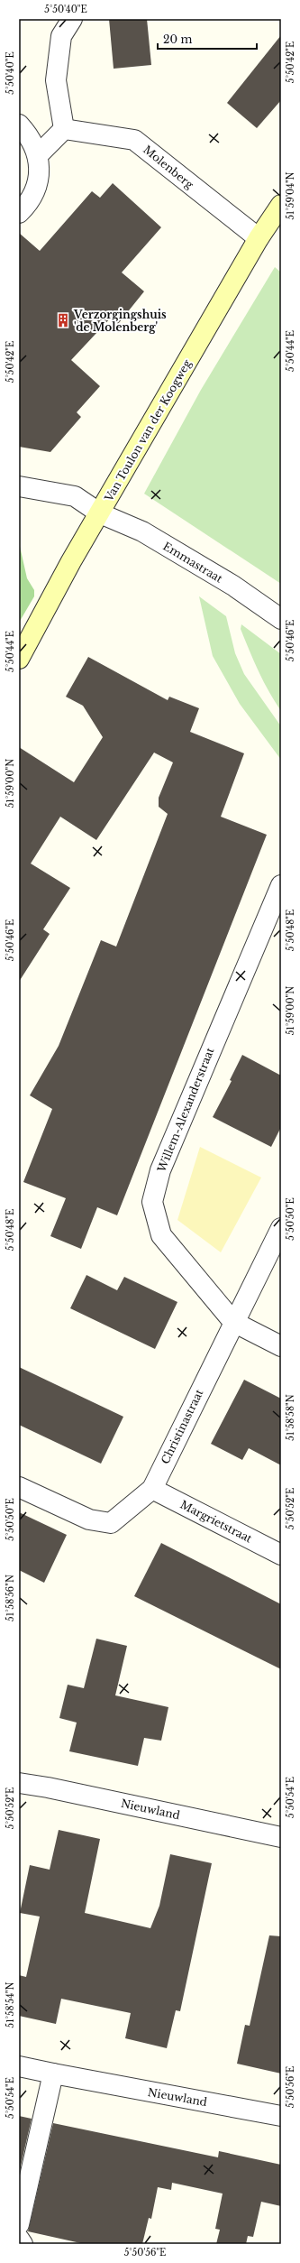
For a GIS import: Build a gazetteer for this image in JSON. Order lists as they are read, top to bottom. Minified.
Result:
{"streets":{"street":["Molenberg","Van Toulon van der Koogweg","Emmastraat","Willem-Alexanderstraat","Christinastraat","Margrietstraat","Nieuwland"]},"crossings":[["Molenberg","Van Toulon van der Koogweg"],["Van Toulon van der Koogweg","Emmastraat"],["Willem-Alexanderstraat","Christinastraat"],["Christinastraat","Margrietstraat"]],"places":{"building":["Verzorgingshuis 'de Molenberg'"]},"scale_bar":"20 m","coordinates":["5°50'40\"E","5°50'42\"E","51°59'04\"N","5°50'44\"E","5°50'46\"E","51°59'00\"N","5°50'48\"E","5°50'50\"E","51°58'58\"N","5°50'52\"E","51°58'56\"N","5°50'54\"E","51°58'54\"N","5°50'56\"E"]}
